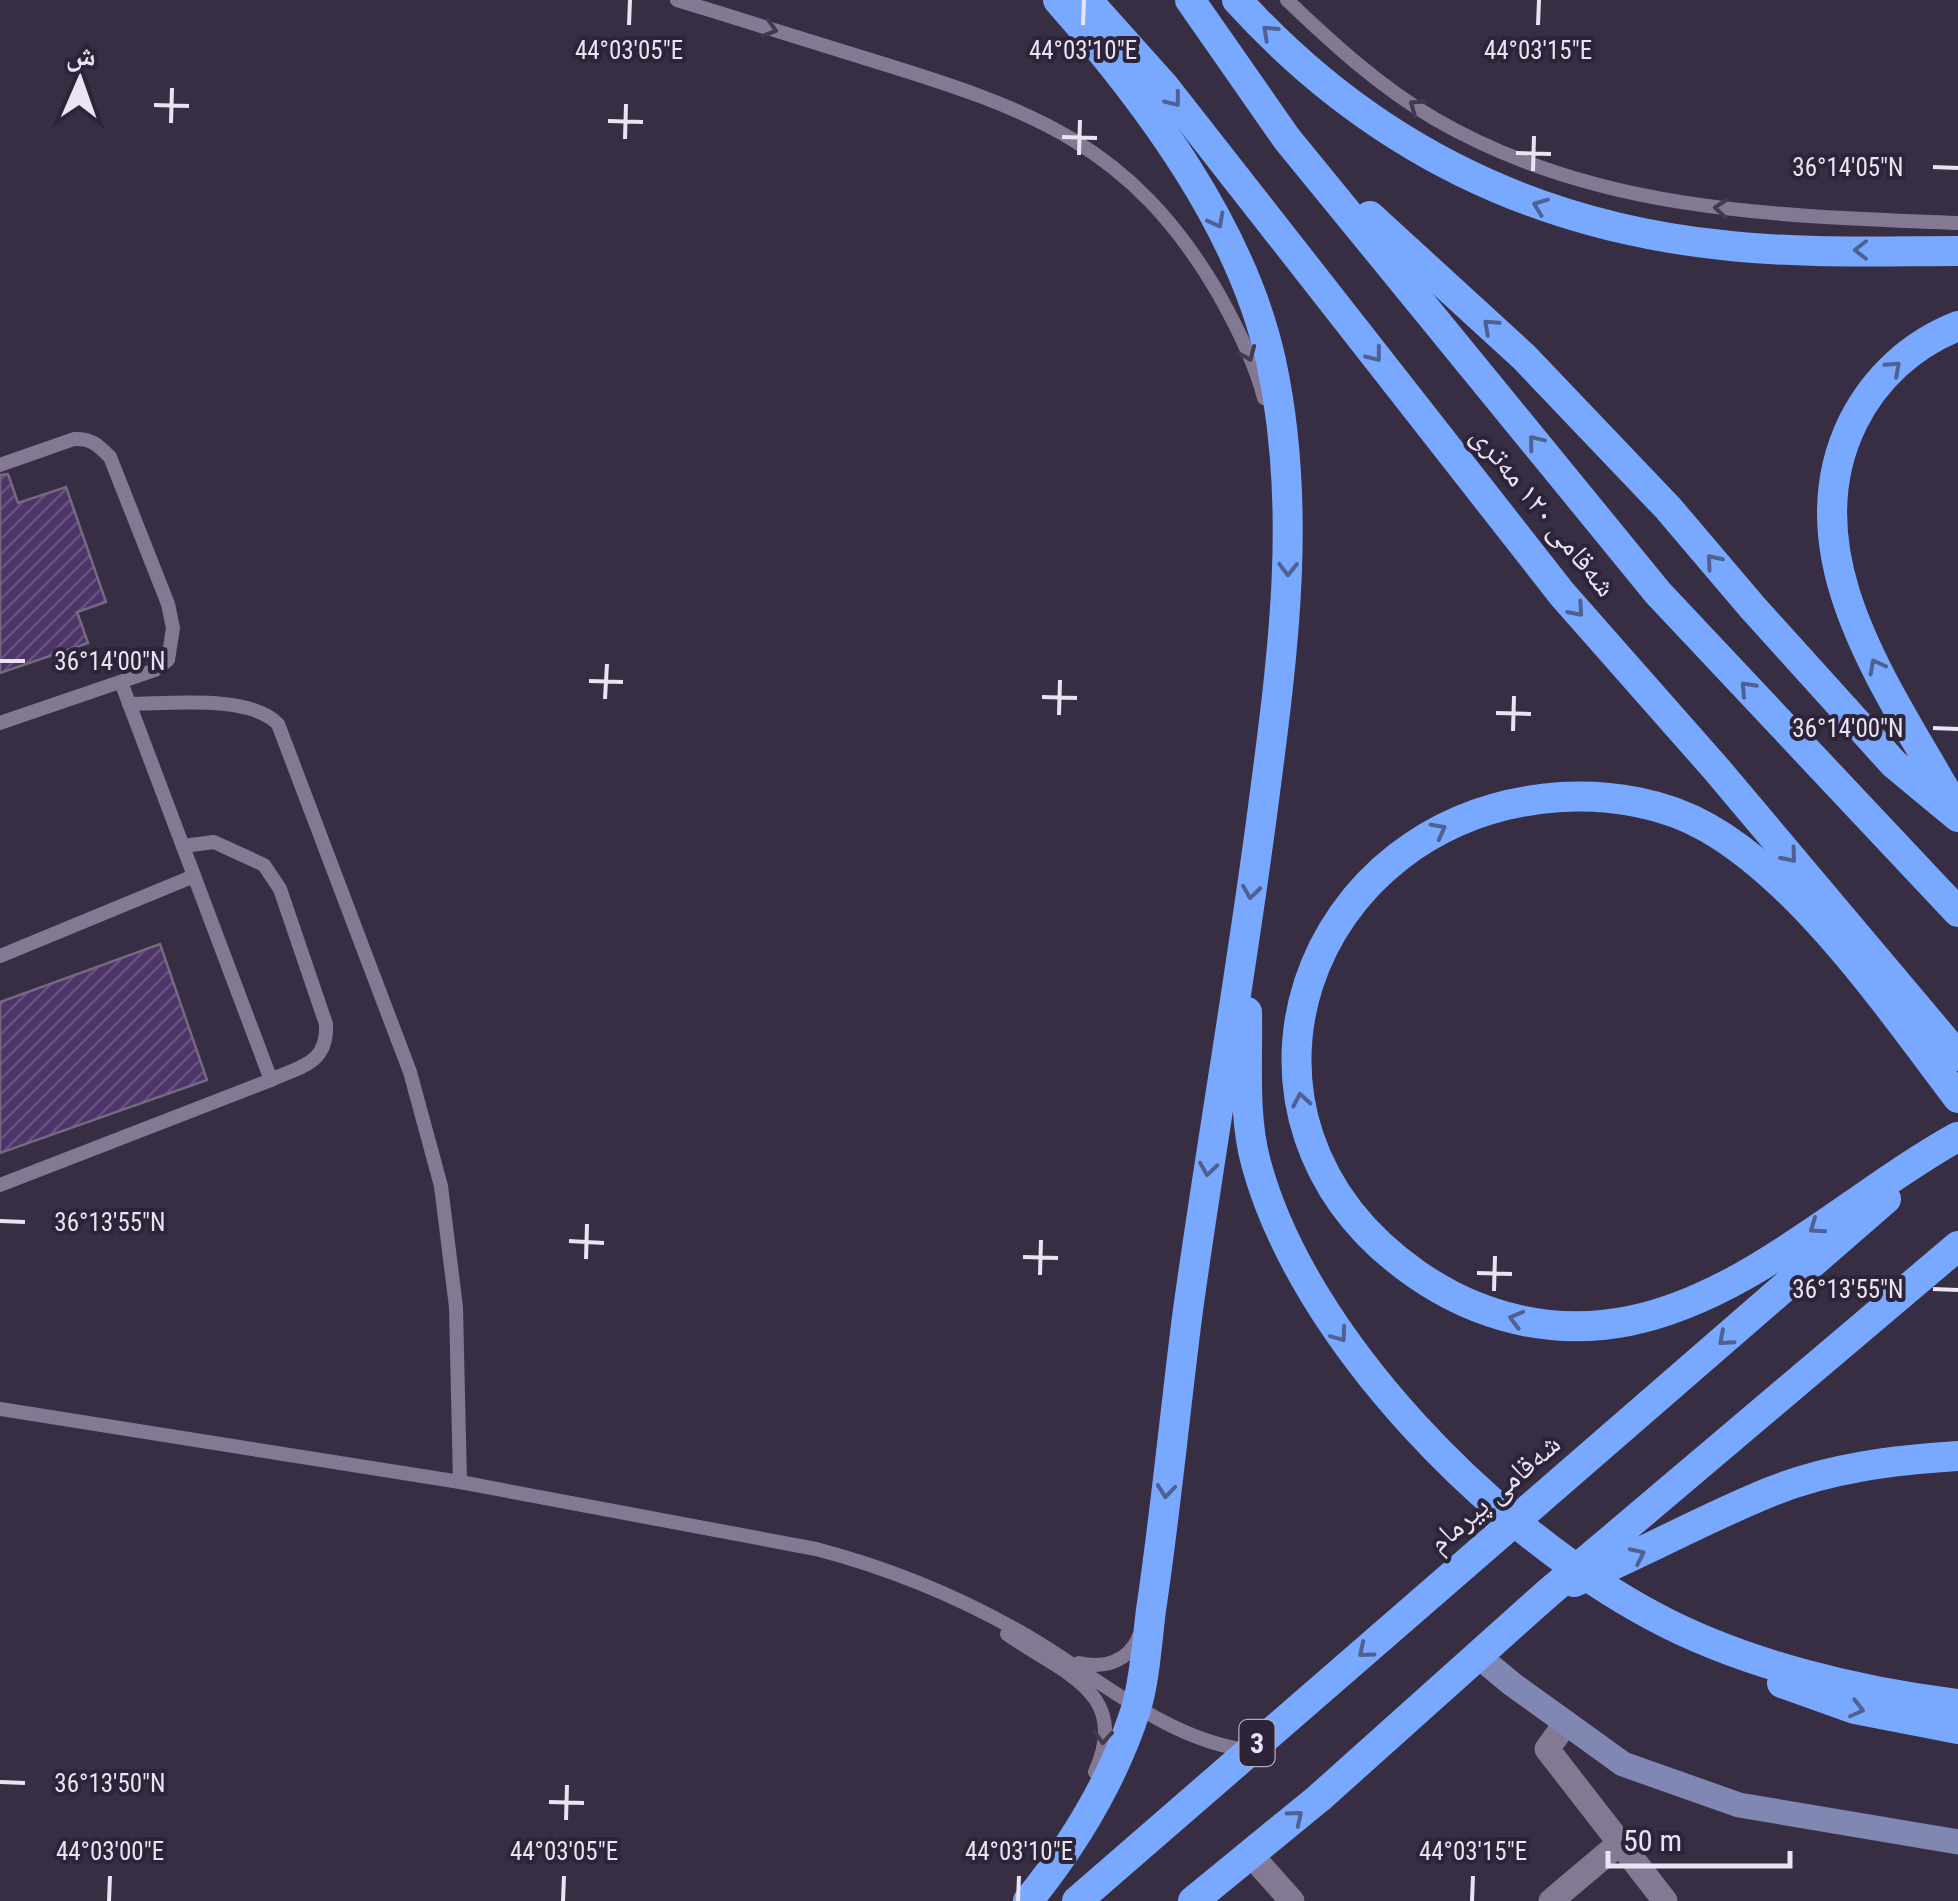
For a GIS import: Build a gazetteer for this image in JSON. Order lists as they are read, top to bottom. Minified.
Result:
{"streets":{"highway":["شەقامی ١٢٠ مەتری","شەقامی پیرمام","3"]},"scale_bar":"50 m","north":"top","coordinates":["44°03'05\"E","44°03'10\"E","44°03'15\"E","36°14'05\"N","36°14'00\"N","36°13'55\"N","36°13'50\"N","44°03'00\"E"]}
